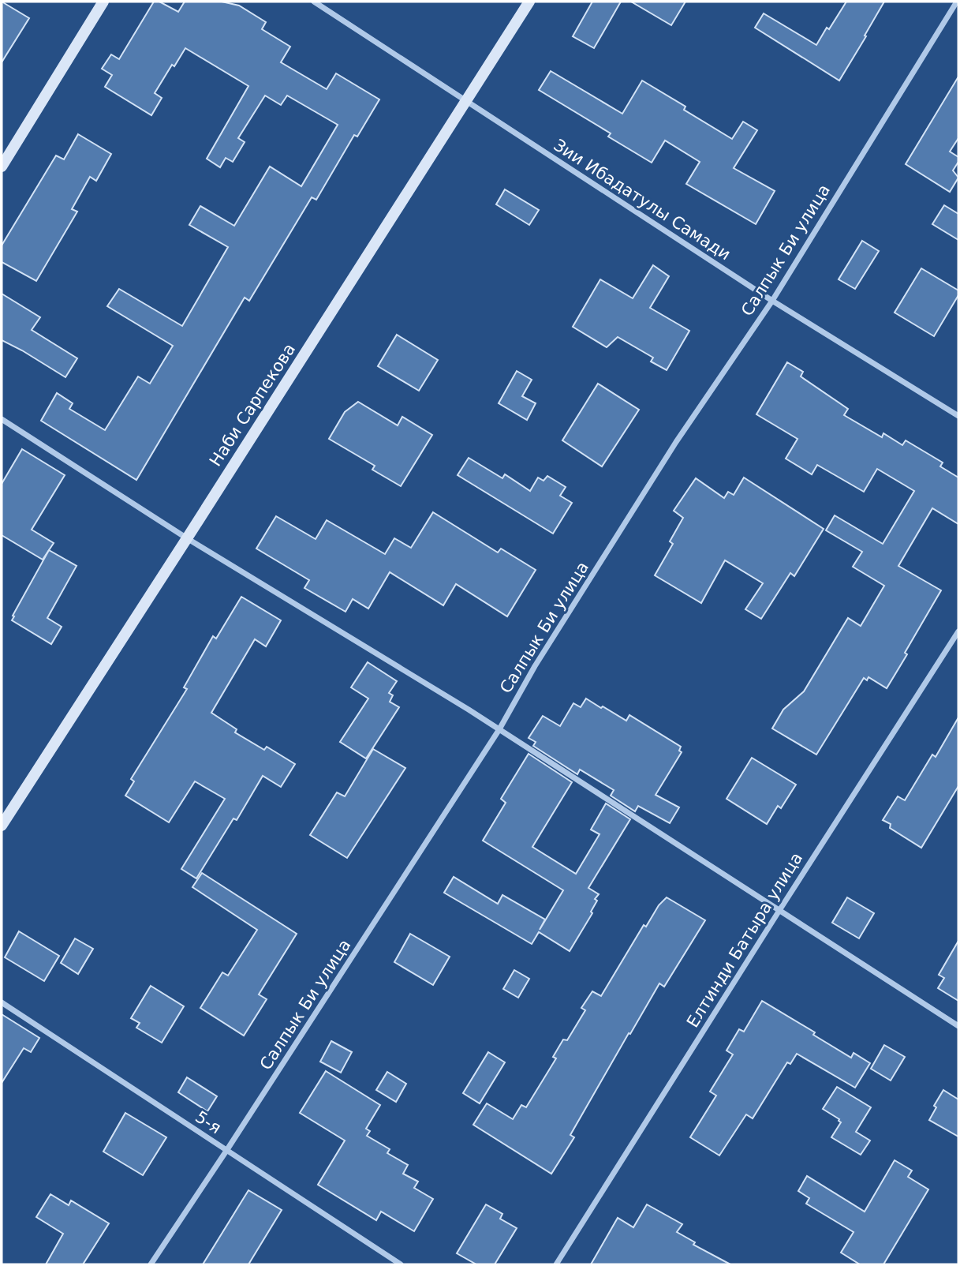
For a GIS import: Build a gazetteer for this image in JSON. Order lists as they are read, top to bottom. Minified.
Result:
{"streets":{"street":["Зии Ибадатулы Самади","Салпык Би улица","Наби Сарпекова","Елтинди Батыра улица","5-я"]},"crossings":[["Зии Ибадатулы Самади","Салпык Би улица"],["Зии Ибадатулы Самади","Наби Сарпекова"],["Салпык Би улица","5-я"]]}
